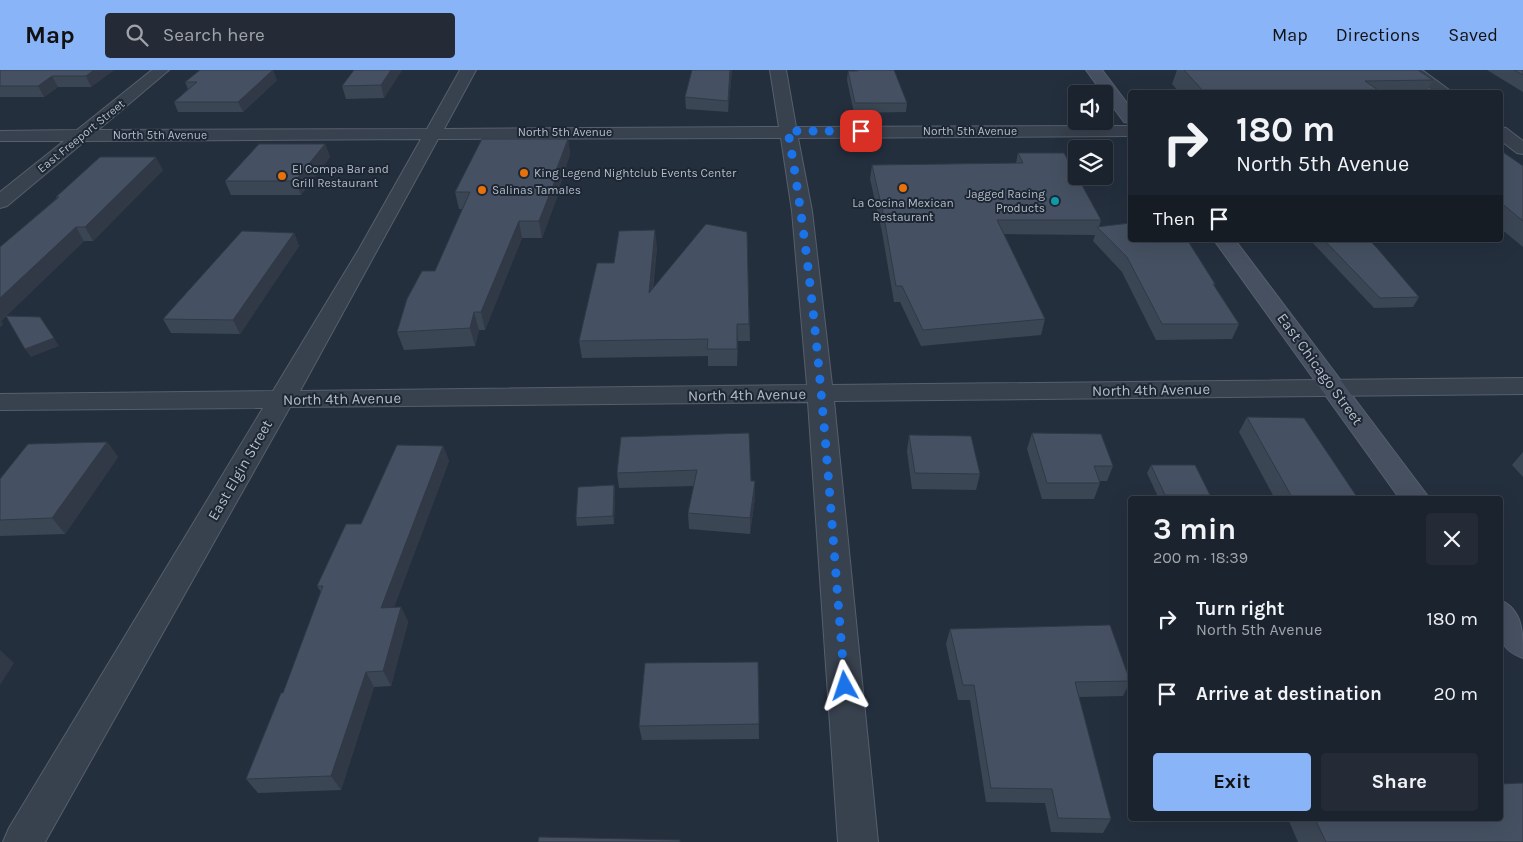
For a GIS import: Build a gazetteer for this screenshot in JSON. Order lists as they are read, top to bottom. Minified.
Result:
{"streets":{"street":["North 5th Avenue","East Freeport Street","East Chicago Street","North 4th Avenue","East Elgin Street"]},"crossings":[["North 5th Avenue","East Freeport Street"],["North 5th Avenue","East Elgin Street"],["East Chicago Street","North 4th Avenue"],["North 4th Avenue","East Elgin Street"]],"places":["King Legend Nightclub Events Center","El Compa Bar and Grill Restaurant","La Cocina Mexican Restaurant","Salinas Tamales","Jagged Racing Products"],"page":{"header":"Map","search":"Search here","nav":["Map","Directions","Saved"],"turn":["180 m","North 5th Avenue"],"then":"Then","heading":["3 min","200 m · 18:39"],"list":[{"name":"Turn right","note":"North 5th Avenue","value":"180 m"},{"name":"Arrive at destination","value":"20 m"}],"buttons":["Exit","Share"]}}
